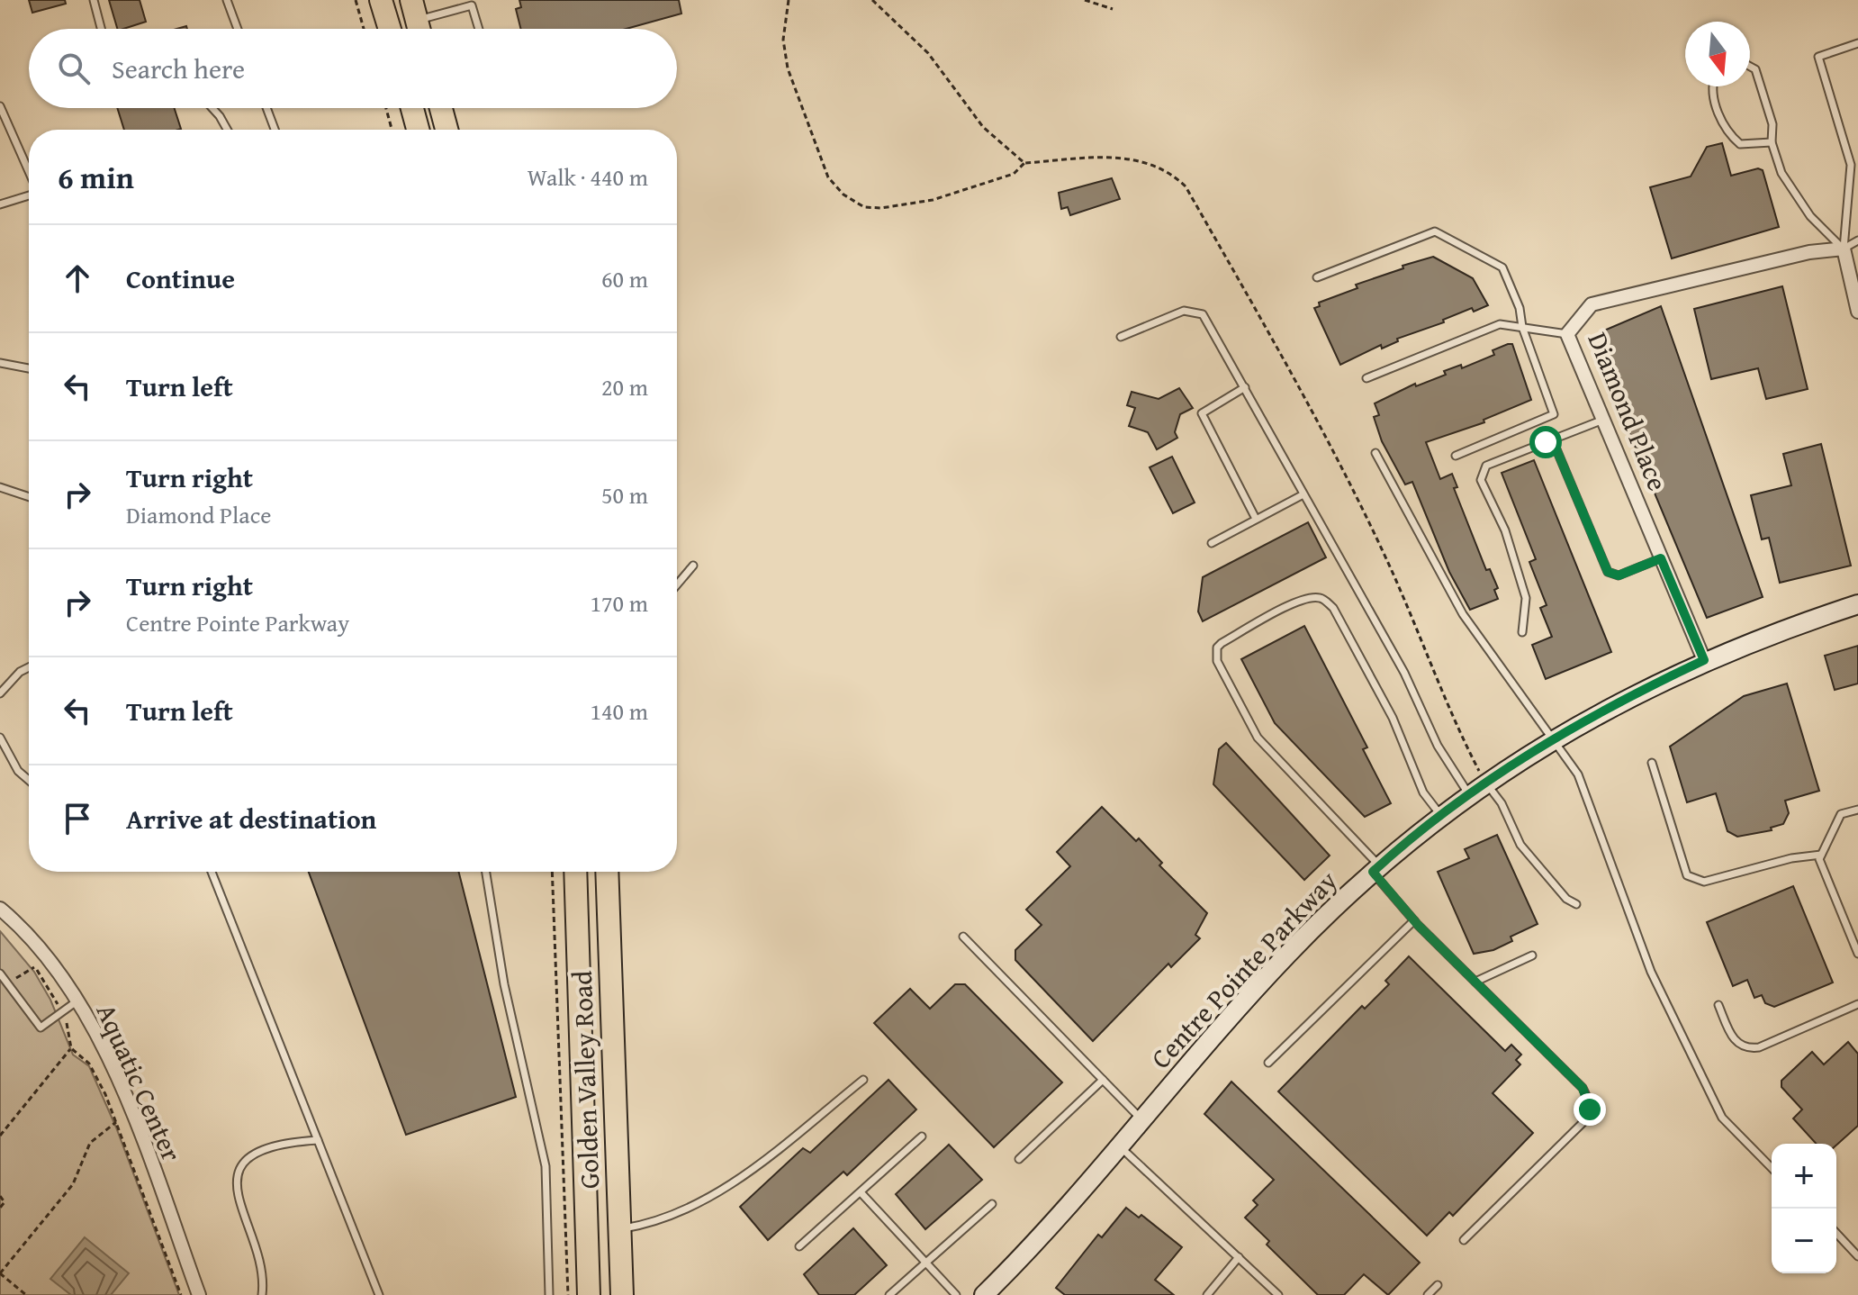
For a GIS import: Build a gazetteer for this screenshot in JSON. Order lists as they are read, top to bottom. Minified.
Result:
{"streets":{"main road":["Golden Valley Road"],"street":["Diamond Place","Centre Pointe Parkway","Aquatic Center"]},"crossings":[["Diamond Place","Centre Pointe Parkway"]],"north":"bottom","page":{"search":"Search here","heading":["6 min","Walk · 440 m"],"list":[["Continue","60 m"],["Turn left","20 m"],["Turn right","Diamond Place","50 m"],["Turn right","Centre Pointe Parkway","170 m"],["Turn left","140 m"],"Arrive at destination"],"map_buttons":["+","−"]}}
